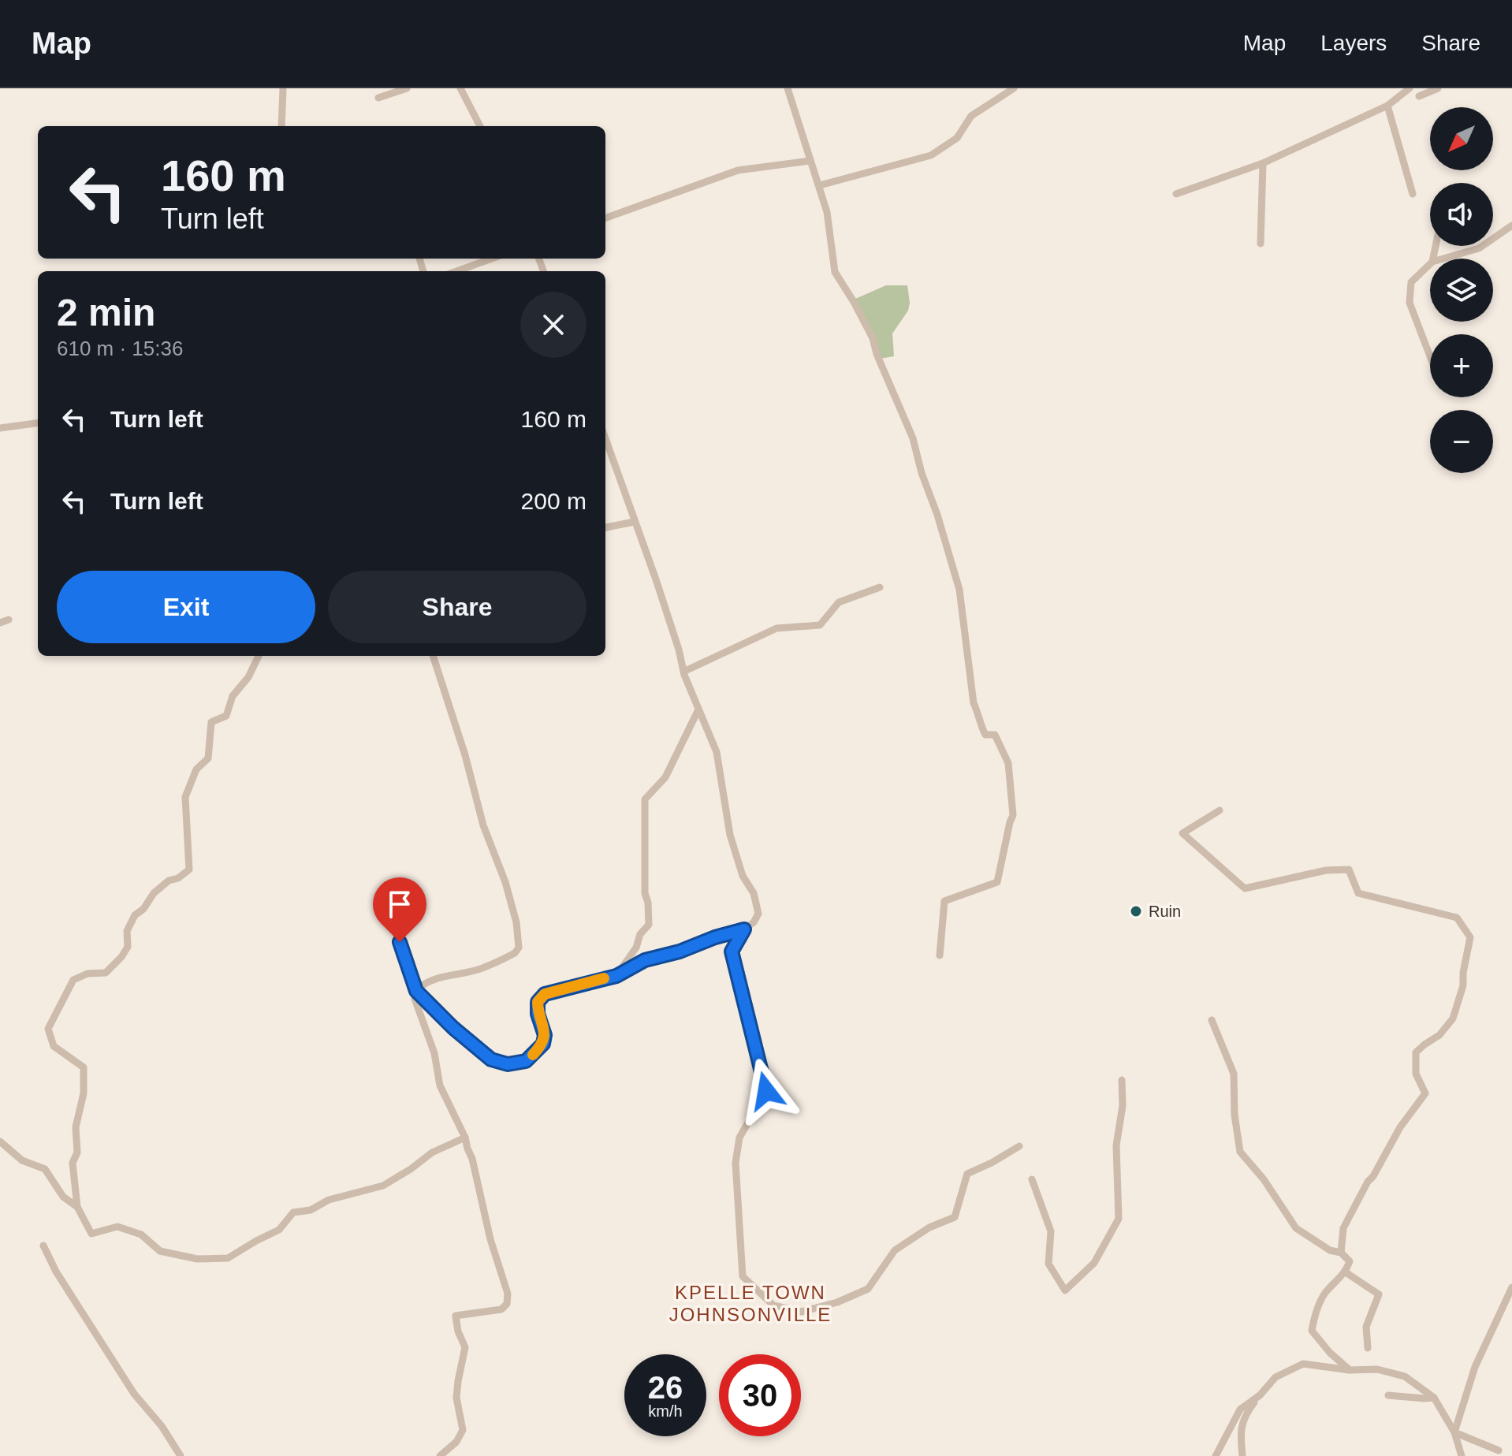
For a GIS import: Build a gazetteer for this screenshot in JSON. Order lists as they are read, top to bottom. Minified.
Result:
{"districts":["KPELLE TOWN JOHNSONVILLE"],"places":["Ruin"],"north":"bottom left","page":{"header":"Map","nav":["Map","Layers","Share"],"map_buttons":["+","−"],"turn":["160 m","Turn left"],"heading":["2 min","610 m · 15:36"],"list":[{"name":"Turn left","value":"160 m"},{"name":"Turn left","value":"200 m"}],"buttons":["Exit","Share"],"speed":"26 km/h","limit":"30"}}
